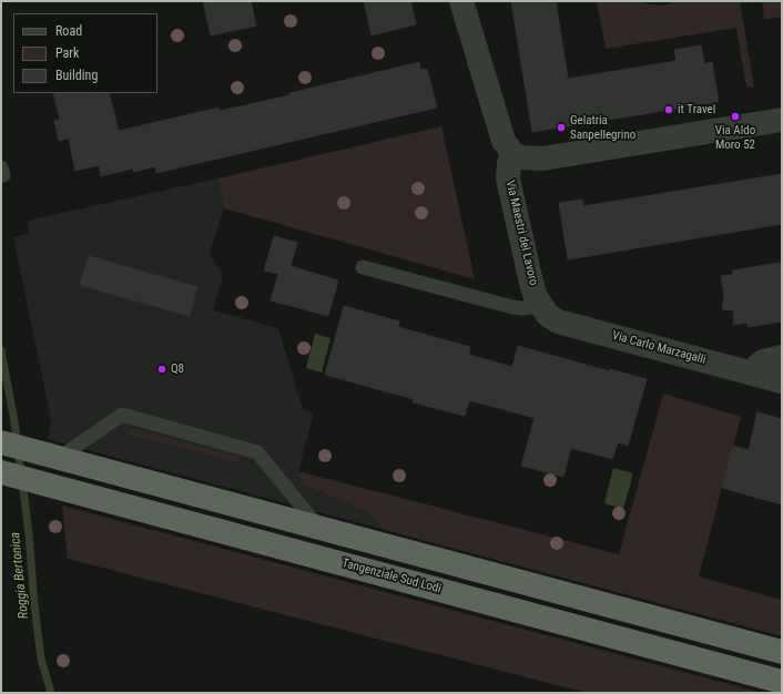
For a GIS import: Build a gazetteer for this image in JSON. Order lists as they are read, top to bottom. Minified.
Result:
{"streets":{"highway":["Tangenziale Sud Lodi"],"street":["Via Maestri del Lavoro","Via Carlo Marzagalli"]},"crossings":[["Via Maestri del Lavoro","Via Carlo Marzagalli"]],"water":["Roggia Bertonica"],"places":["it Travel","Via Aldo Moro 52","Gelatria Sanpellegrino","Q8"],"legend":["Road","Park","Building"]}
